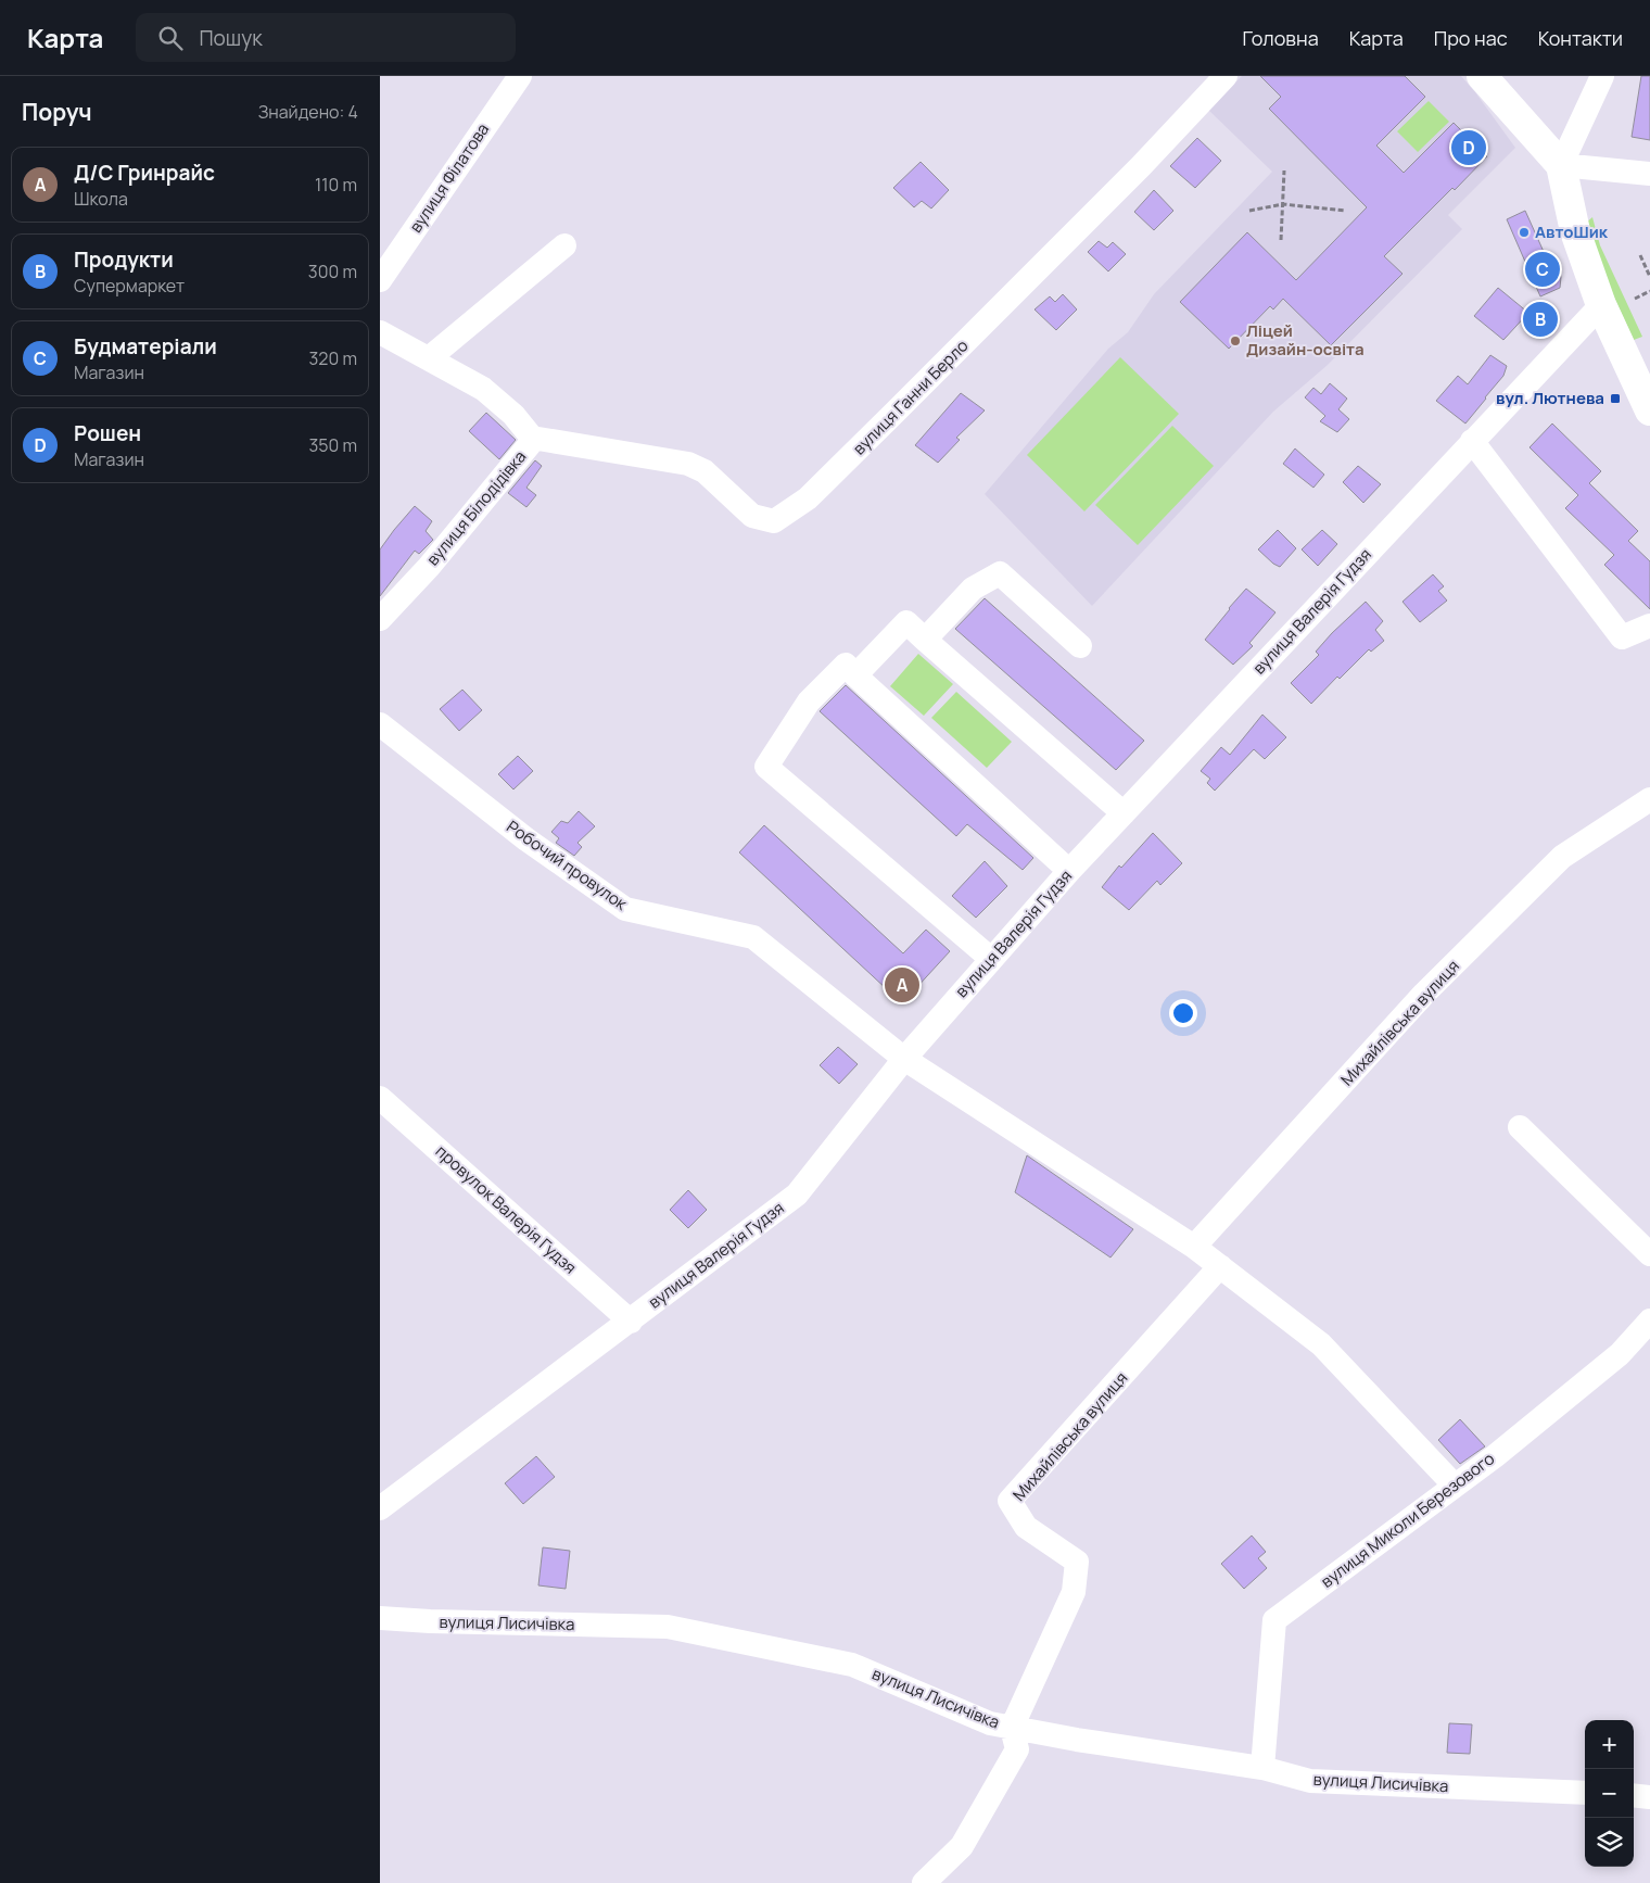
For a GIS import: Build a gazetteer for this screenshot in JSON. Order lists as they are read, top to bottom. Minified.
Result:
{"streets":{"street":["вулиця Філатова","вулиця Ганни Берло","вулиця Білодідівка","вулиця Валерія Гудзя","Робочий провулок","Михайлівська вулиця","провулок Валерія Гудзя","вулиця Миколи Березового","вулиця Лисичівка"]},"crossings":[["вулиця Ганни Берло","вулиця Білодідівка"],["вулиця Валерія Гудзя","Робочий провулок"],["вулиця Валерія Гудзя","провулок Валерія Гудзя"],["Робочий провулок","Михайлівська вулиця"],["Михайлівська вулиця","вулиця Лисичівка"],["вулиця Миколи Березового","вулиця Лисичівка"]],"places":{"other":["АвтоШик","Ліцей Дизайн-освіта"],"transit":["вул. Лютнева"]},"page":{"header":"Карта","search":"Пошук","nav":["Головна","Карта","Про нас","Контакти"],"heading":["Поруч","Знайдено: 4"],"pins":["D","C","B","A"],"list":[{"mark":"A","name":"Д/С Гринрайс","note":"Школа","value":"110 m"},{"mark":"B","name":"Продукти","note":"Супермаркет","value":"300 m"},{"mark":"C","name":"Будматеріали","note":"Магазин","value":"320 m"},{"mark":"D","name":"Рошен","note":"Магазин","value":"350 m"}],"map_buttons":["+","−"]}}
